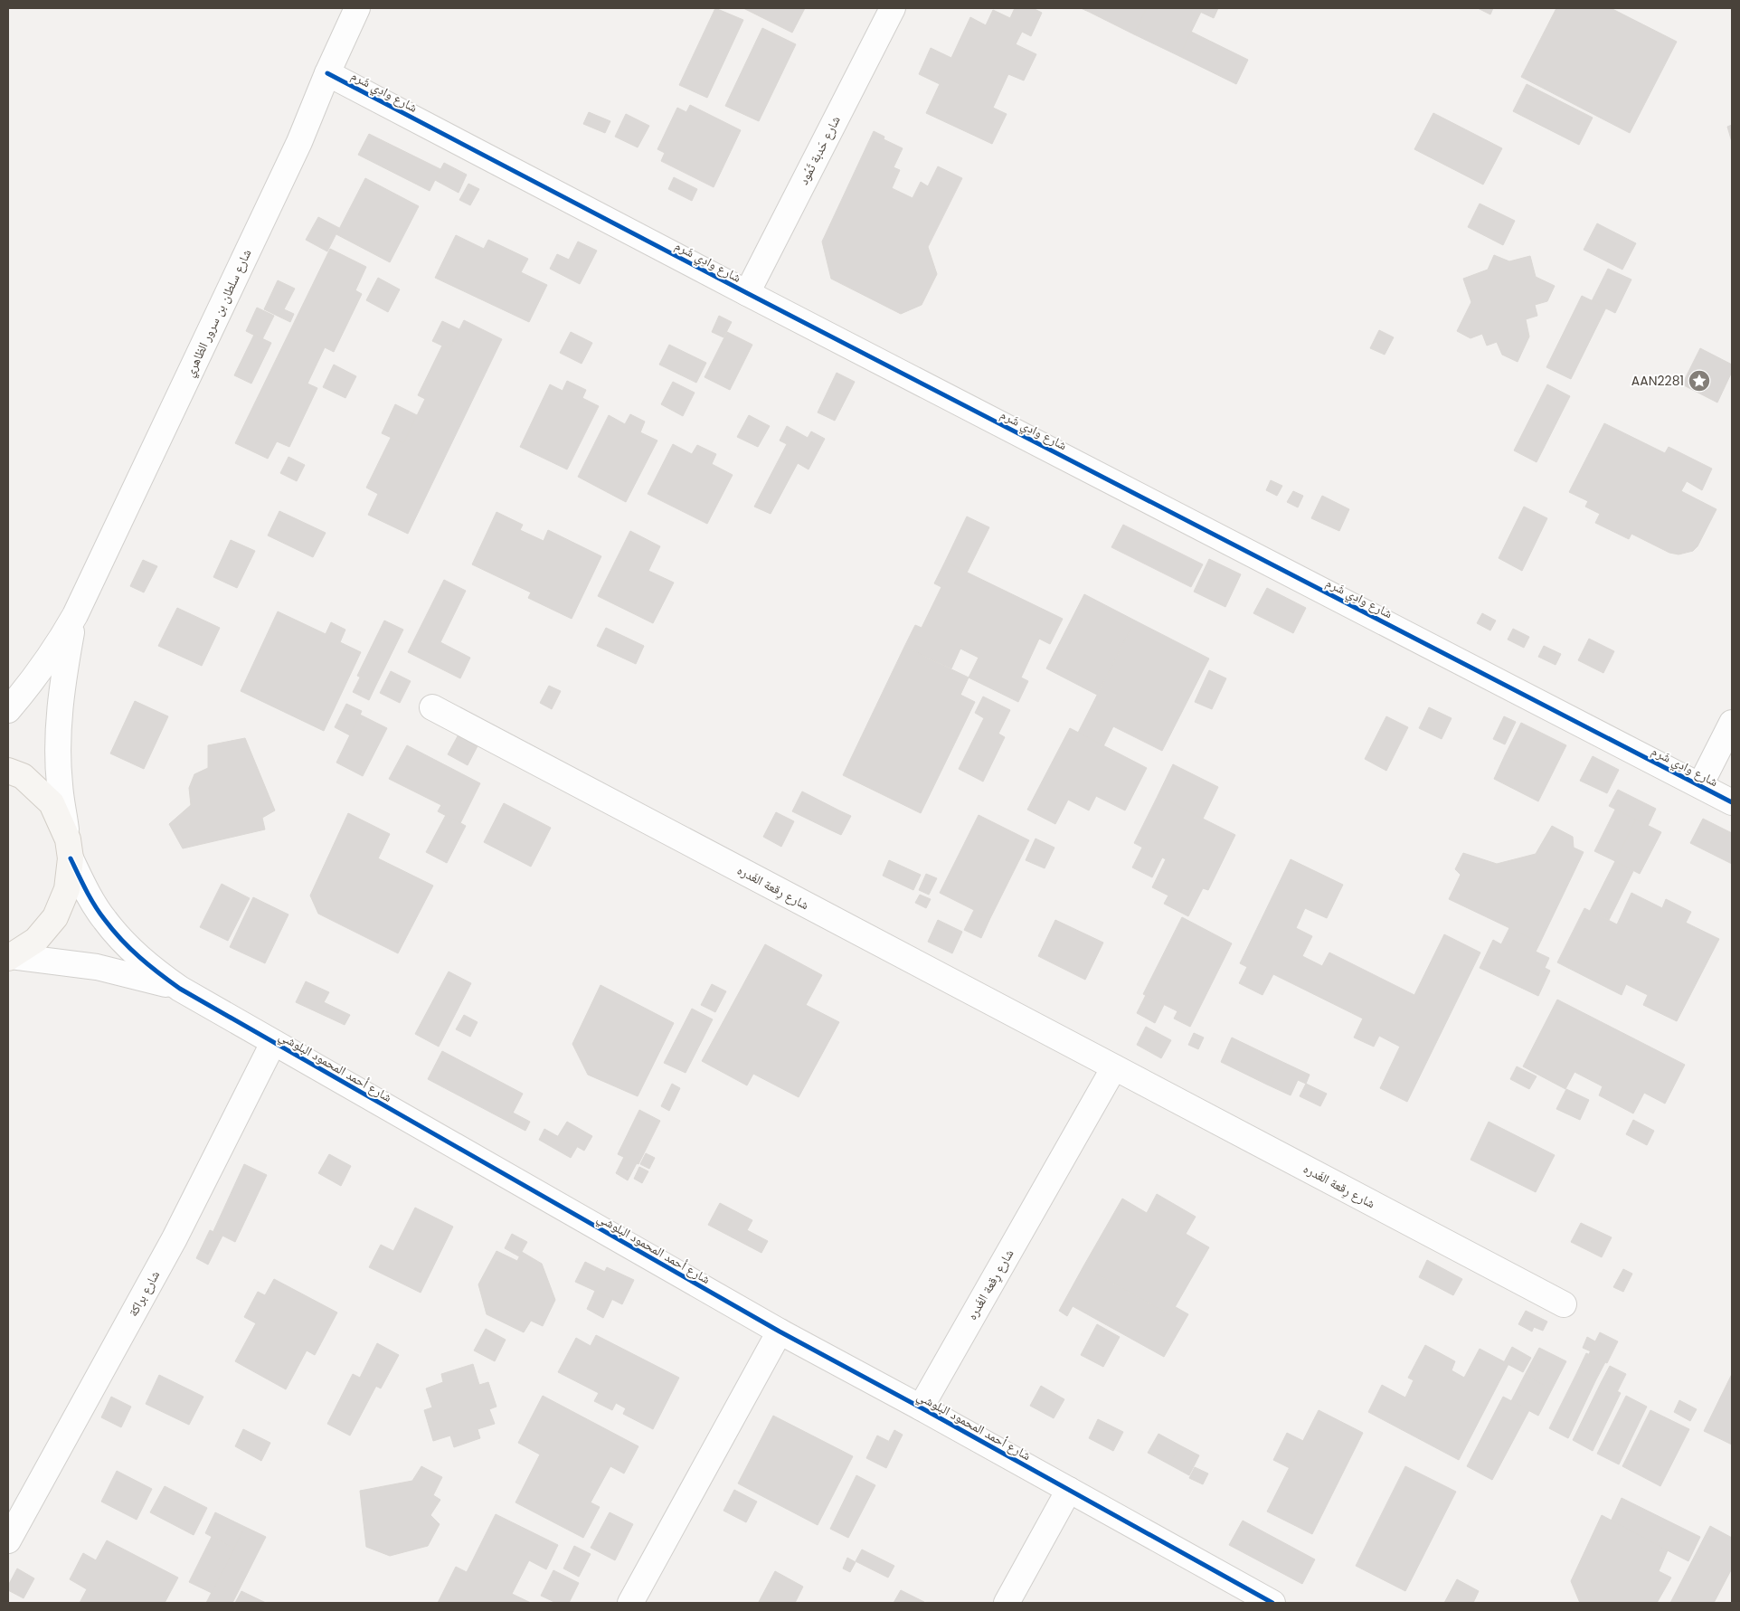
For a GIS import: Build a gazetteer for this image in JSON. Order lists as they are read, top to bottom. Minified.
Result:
{"streets":{"street":["شارع وادِي شَرم","شارع حَدبة ثَمُود","شارع سلطان بن سرور الظاهري","شارع رِقعة الغَدره","شارع أحمد المحمود البلوشي","شارع براكة"]},"crossings":[["شارع وادِي شَرم","شارع حَدبة ثَمُود"],["شارع وادِي شَرم","شارع سلطان بن سرور الظاهري"],["شارع سلطان بن سرور الظاهري","شارع أحمد المحمود البلوشي"],["شارع رِقعة الغَدره","شارع أحمد المحمود البلوشي"],["شارع أحمد المحمود البلوشي","شارع براكة"]],"places":{"place":["AAN2281"]}}
